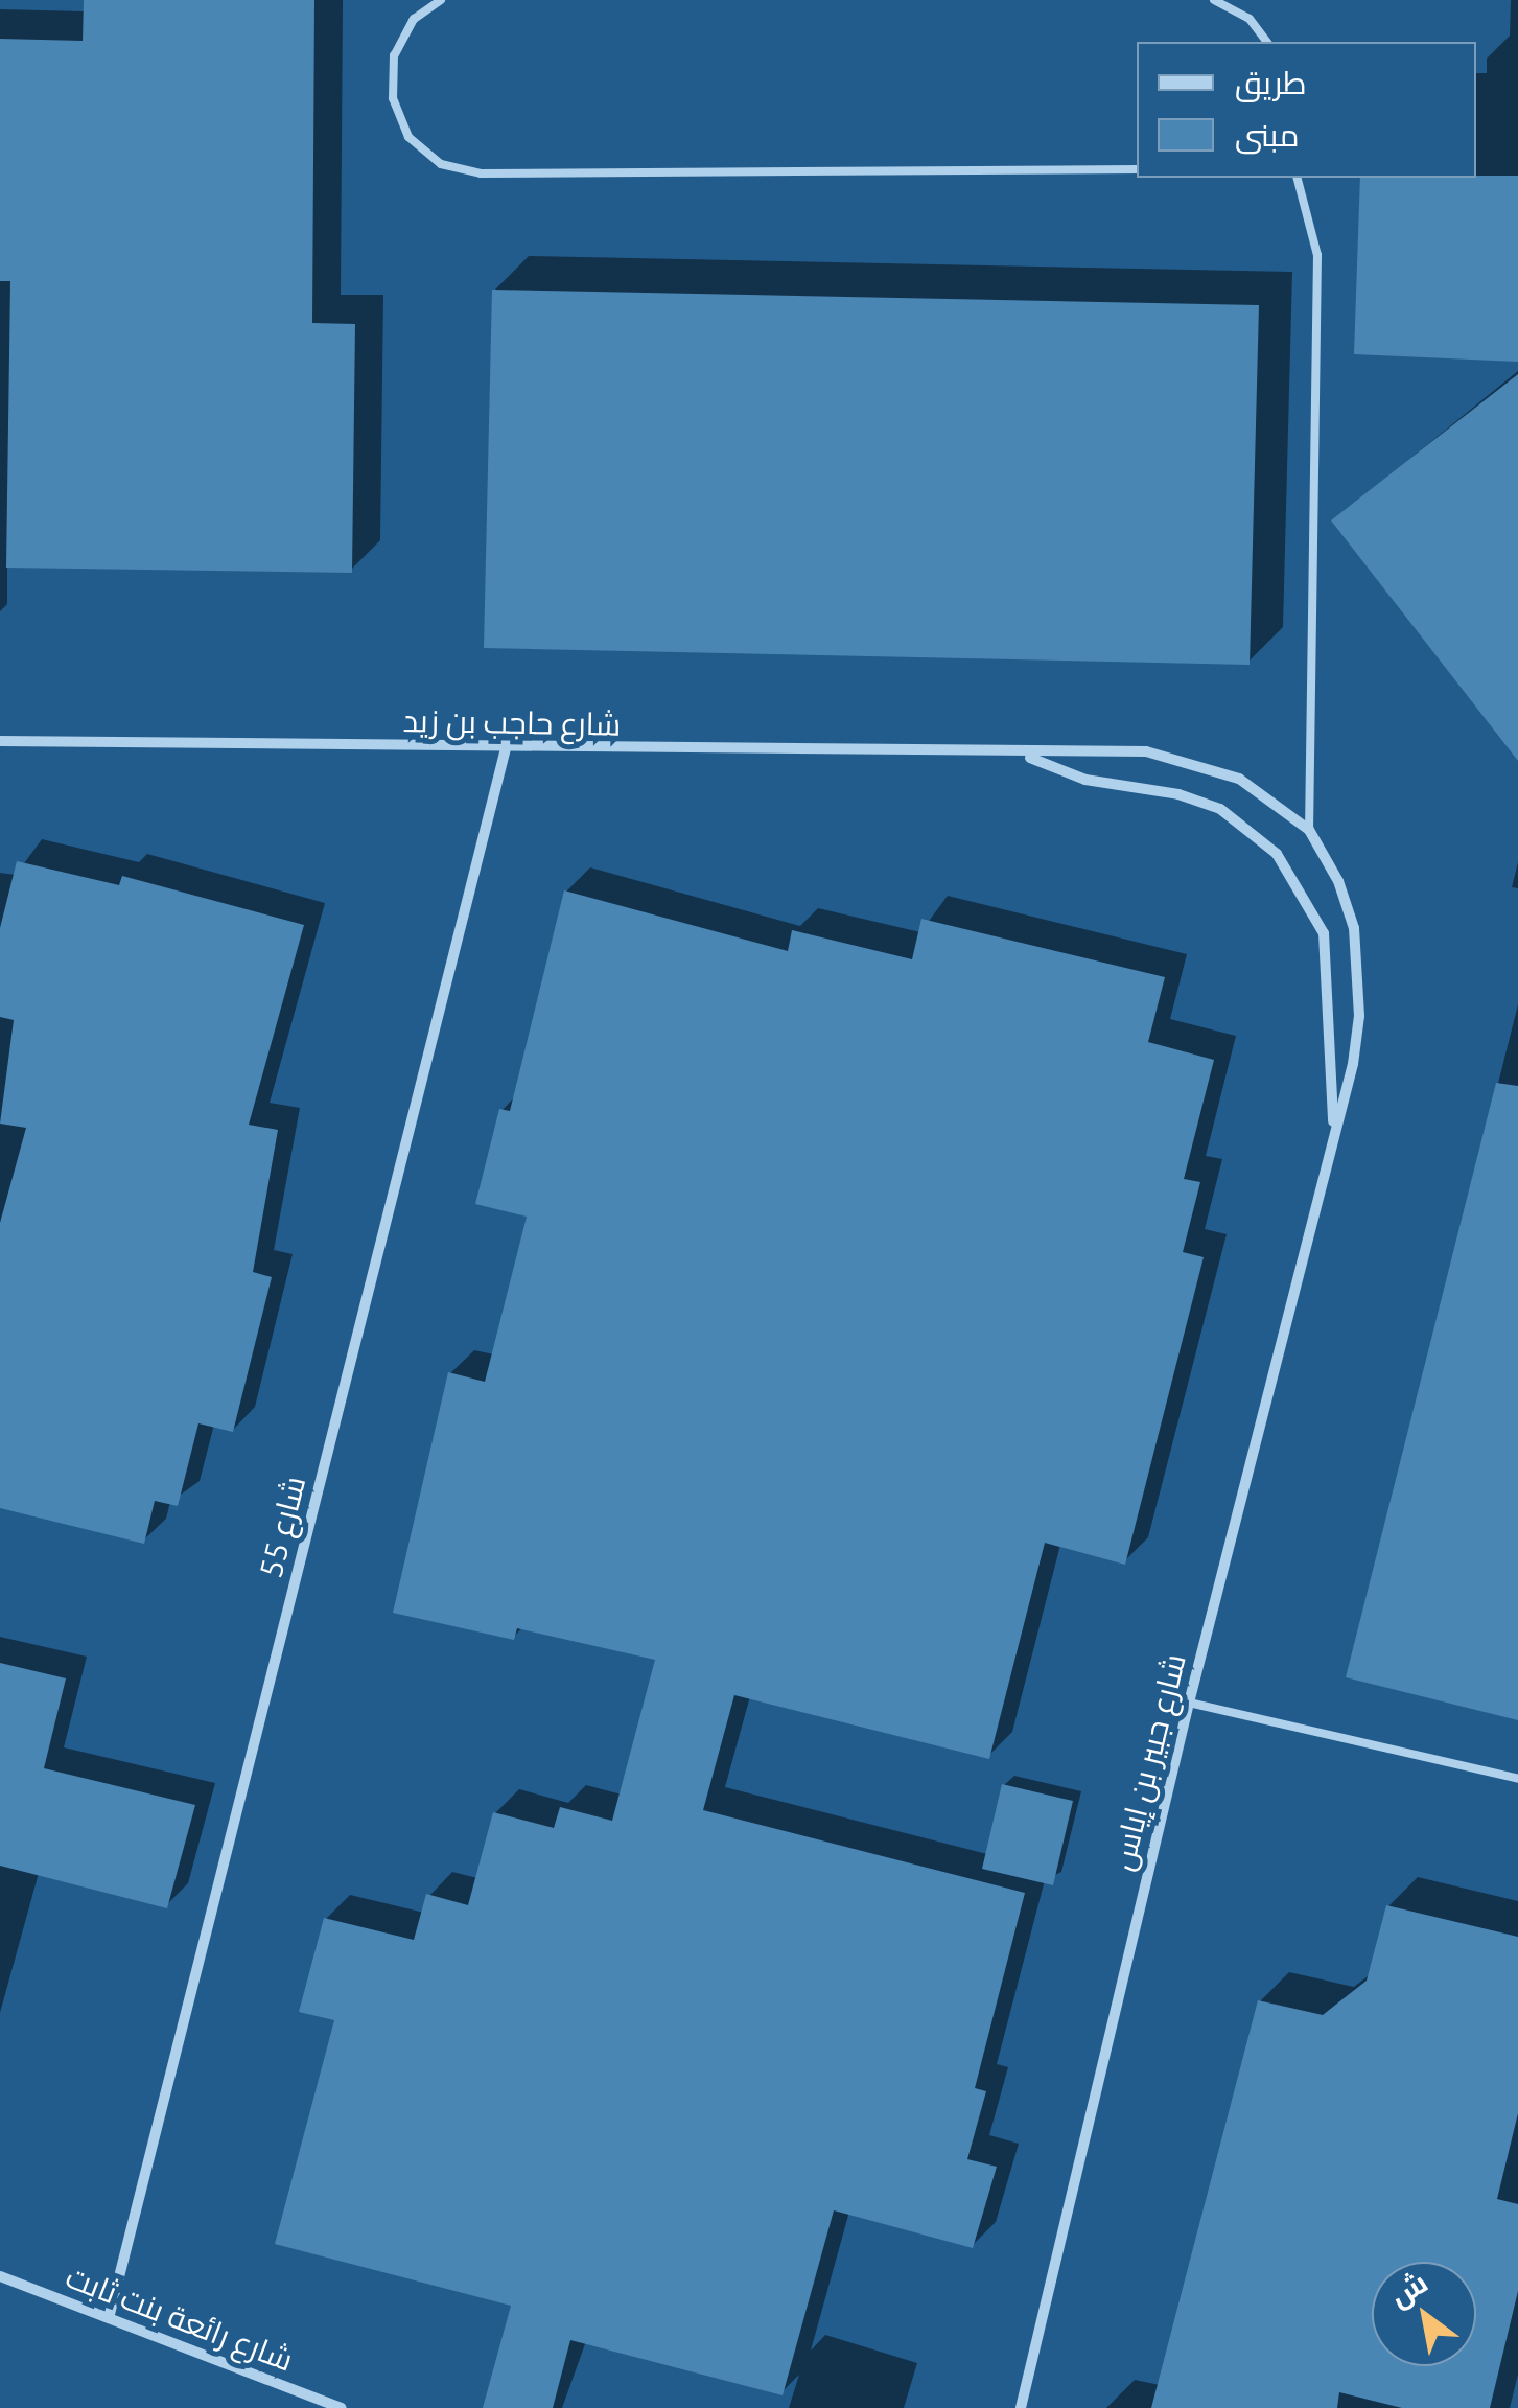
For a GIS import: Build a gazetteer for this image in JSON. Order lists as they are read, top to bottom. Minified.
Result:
{"streets":{"street":["شارع حاجب بن زيد","شارع 55","شارع جبير بن إياس","شارع رائعة بنت ثابت"]},"crossings":[["شارع حاجب بن زيد","شارع 55"],["شارع حاجب بن زيد","شارع جبير بن إياس"],["شارع 55","شارع رائعة بنت ثابت"]],"legend":["طريق","مبنى"],"north":"top left"}
